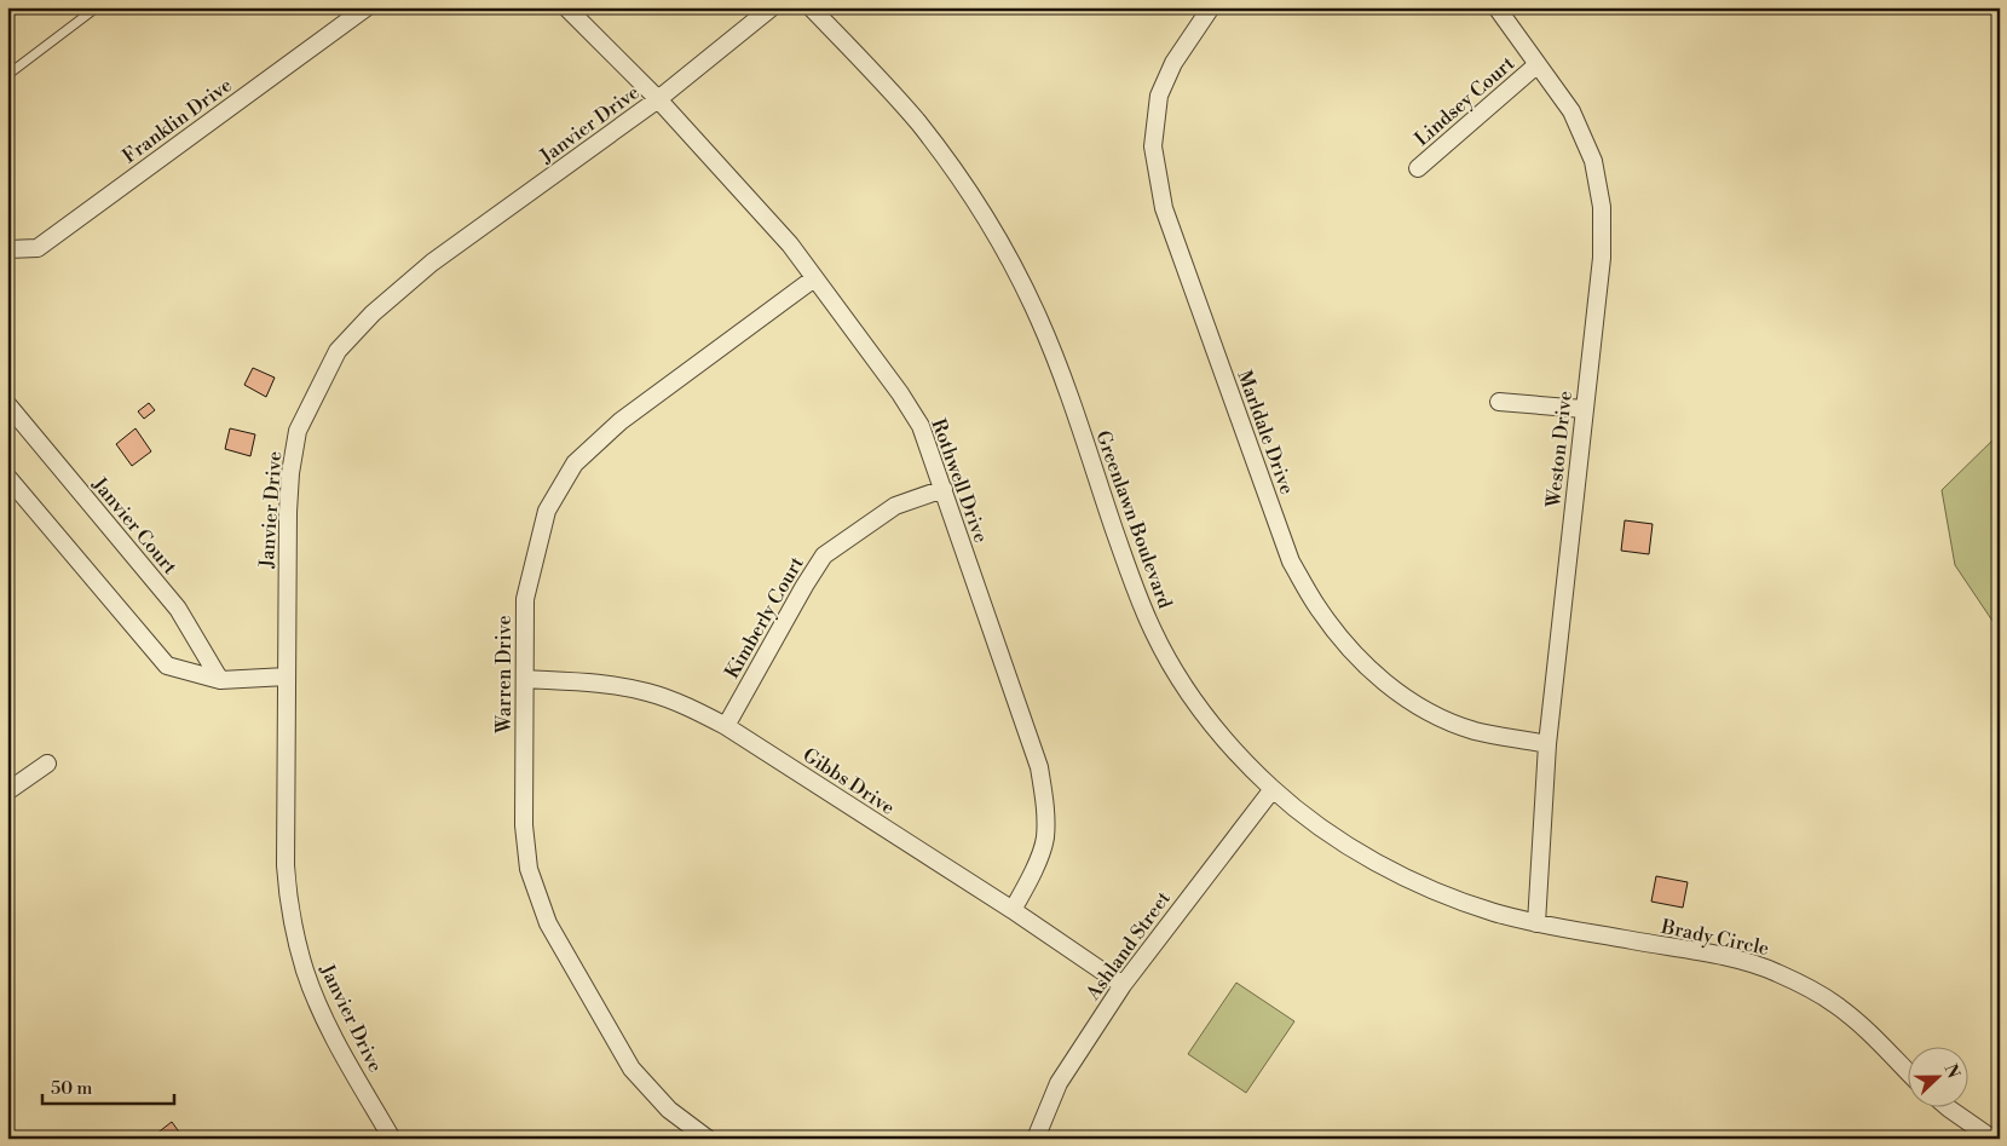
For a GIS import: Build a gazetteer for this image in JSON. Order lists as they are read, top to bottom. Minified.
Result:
{"streets":{"street":["Lindsey Court","Franklin Drive","Janvier Drive","Marldale Drive","Weston Drive","Rothwell Drive","Greenlawn Boulevard","Janvier Court","Kimberly Court","Warren Drive","Gibbs Drive","Brady Circle","Ashland Street"]},"crossings":[["Lindsey Court","Weston Drive"],["Janvier Drive","Rothwell Drive"],["Marldale Drive","Weston Drive"],["Weston Drive","Greenlawn Boulevard"],["Weston Drive","Brady Circle"],["Rothwell Drive","Kimberly Court"],["Rothwell Drive","Warren Drive"],["Rothwell Drive","Gibbs Drive"],["Greenlawn Boulevard","Brady Circle"],["Greenlawn Boulevard","Ashland Street"],["Kimberly Court","Gibbs Drive"],["Warren Drive","Gibbs Drive"],["Gibbs Drive","Ashland Street"]],"scale_bar":"50 m","north":"right"}
